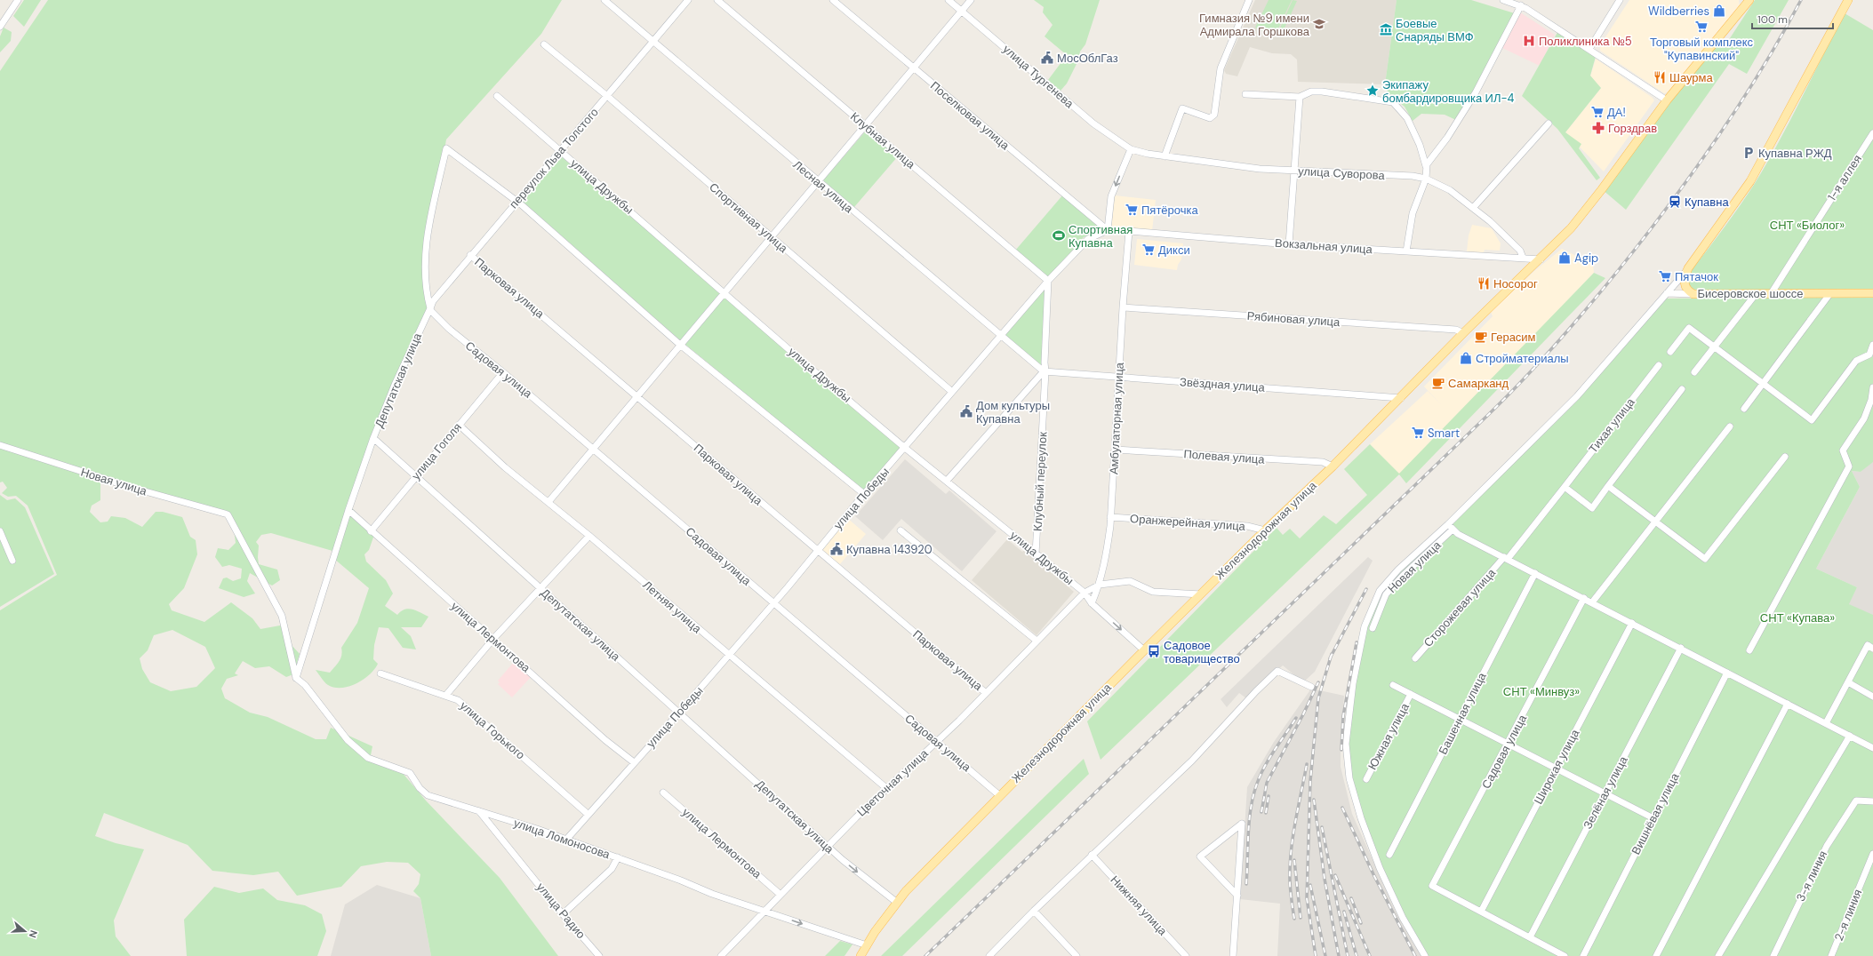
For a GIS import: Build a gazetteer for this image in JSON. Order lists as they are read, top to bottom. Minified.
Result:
{"streets":{"main road":["Бисеровское шоссе","Железнодорожная улица"],"street":["улица Тургенева","Поселковая улица","Клубная улица","переулок Льва Толстого","улица Суворова","1-я аллея","улица Дружбы","Лесная улица","Спортивная улица","Вокзальная улица","Парковая улица","Рябиновая улица","Садовая улица","Депутатская улица","Звёздная улица","Амбулаторная улица","Тихая улица","улица Гоголя","Полевая улица","Новая улица","Клубный переулок","улица Победы","Оранжерейная улица","Летняя улица","Сторожевая улица","улица Лермонтова","Башенная улица","улица Горького","Южная улица","Широкая улица","Цветочная улица","Зелёная улица","Вишнёвая улица","улица Ломоносова","3-я линия","Нижняя улица","улица Радио","2-я линия"]},"crossings":[["улица Тургенева","улица Суворова"],["Поселковая улица","Вокзальная улица"],["Поселковая улица","улица Победы"],["Клубная улица","Клубный переулок"],["Клубная улица","улица Победы"],["переулок Льва Толстого","улица Дружбы"],["переулок Льва Толстого","Лесная улица"],["переулок Льва Толстого","Спортивная улица"],["переулок Льва Толстого","Парковая улица"],["переулок Льва Толстого","Садовая улица"],["переулок Льва Толстого","Депутатская улица"],["улица Суворова","Вокзальная улица"],["1-я аллея","Бисеровское шоссе"],["улица Дружбы","Амбулаторная улица"],["улица Дружбы","Клубный переулок"],["улица Дружбы","улица Победы"],["улица Дружбы","Железнодорожная улица"],["улица Дружбы","Цветочная улица"],["Лесная улица","Звёздная улица"],["Лесная улица","Клубный переулок"],["Лесная улица","улица Победы"],["Спортивная улица","улица Победы"],["Вокзальная улица","Амбулаторная улица"],["Вокзальная улица","улица Победы"],["Вокзальная улица","Железнодорожная улица"],["Парковая улица","улица Победы"],["Парковая улица","Цветочная улица"],["Рябиновая улица","Амбулаторная улица"],["Рябиновая улица","Железнодорожная улица"],["Садовая улица","Депутатская улица"],["Садовая улица","улица Гоголя"],["Садовая улица","улица Победы"],["Садовая улица","Железнодорожная улица"],["Садовая улица","Широкая улица"],["Садовая улица","Цветочная улица"],["Депутатская улица","улица Гоголя"],["Депутатская улица","улица Победы"],["Депутатская улица","Железнодорожная улица"],["Депутатская улица","Цветочная улица"],["Звёздная улица","Амбулаторная улица"],["Звёздная улица","Клубный переулок"],["Звёздная улица","Железнодорожная улица"],["Амбулаторная улица","Полевая улица"],["Амбулаторная улица","Оранжерейная улица"],["Амбулаторная улица","Цветочная улица"],["Тихая улица","Сторожевая улица"],["улица Гоголя","Летняя улица"],["улица Гоголя","улица Лермонтова"],["Полевая улица","Железнодорожная улица"],["Новая улица","улица Ломоносова"],["Клубный переулок","улица Победы"],["улица Победы","Летняя улица"],["улица Победы","улица Лермонтова"],["улица Победы","улица Горького"],["улица Победы","улица Ломоносова"],["Оранжерейная улица","Железнодорожная улица"],["Железнодорожная улица","улица Ломоносова"],["Летняя улица","Цветочная улица"],["улица Лермонтова","Цветочная улица"],["Цветочная улица","улица Ломоносова"],["улица Ломоносова","улица Радио"]],"parks":["СНТ «Биолог»","СНТ «Купава»","СНТ «Минвуз»"],"places":{"shop":["Wildberries","Agip","Стройматериалы"],"school or university":["Гимназия №9 имени Адмирала Горшкова"],"supermarket":["Торговый комплекс \"Купавинский\"","ДА!","Пятёрочка","Дикси","Пятачок","Smart"],"museum":["Боевые Снаряды ВМФ"],"hospital":["Поликлиника №5"],"public building":["МосОблГаз","Дом культуры Купавна","Купавна 143920"],"restaurant":["Шаурма","Носорог"],"place":["Экипажу бомбардировщика ИЛ-4"],"pharmacy":["Горздрав"],"parking":["Купавна РЖД"],"station":["Купавна"],"sports":["Спортивная Купавна"],"cafe":["Герасим","Самарканд"],"bus stop":["Садовое товарищество"]},"scale_bar":"100 m","north":"right"}
